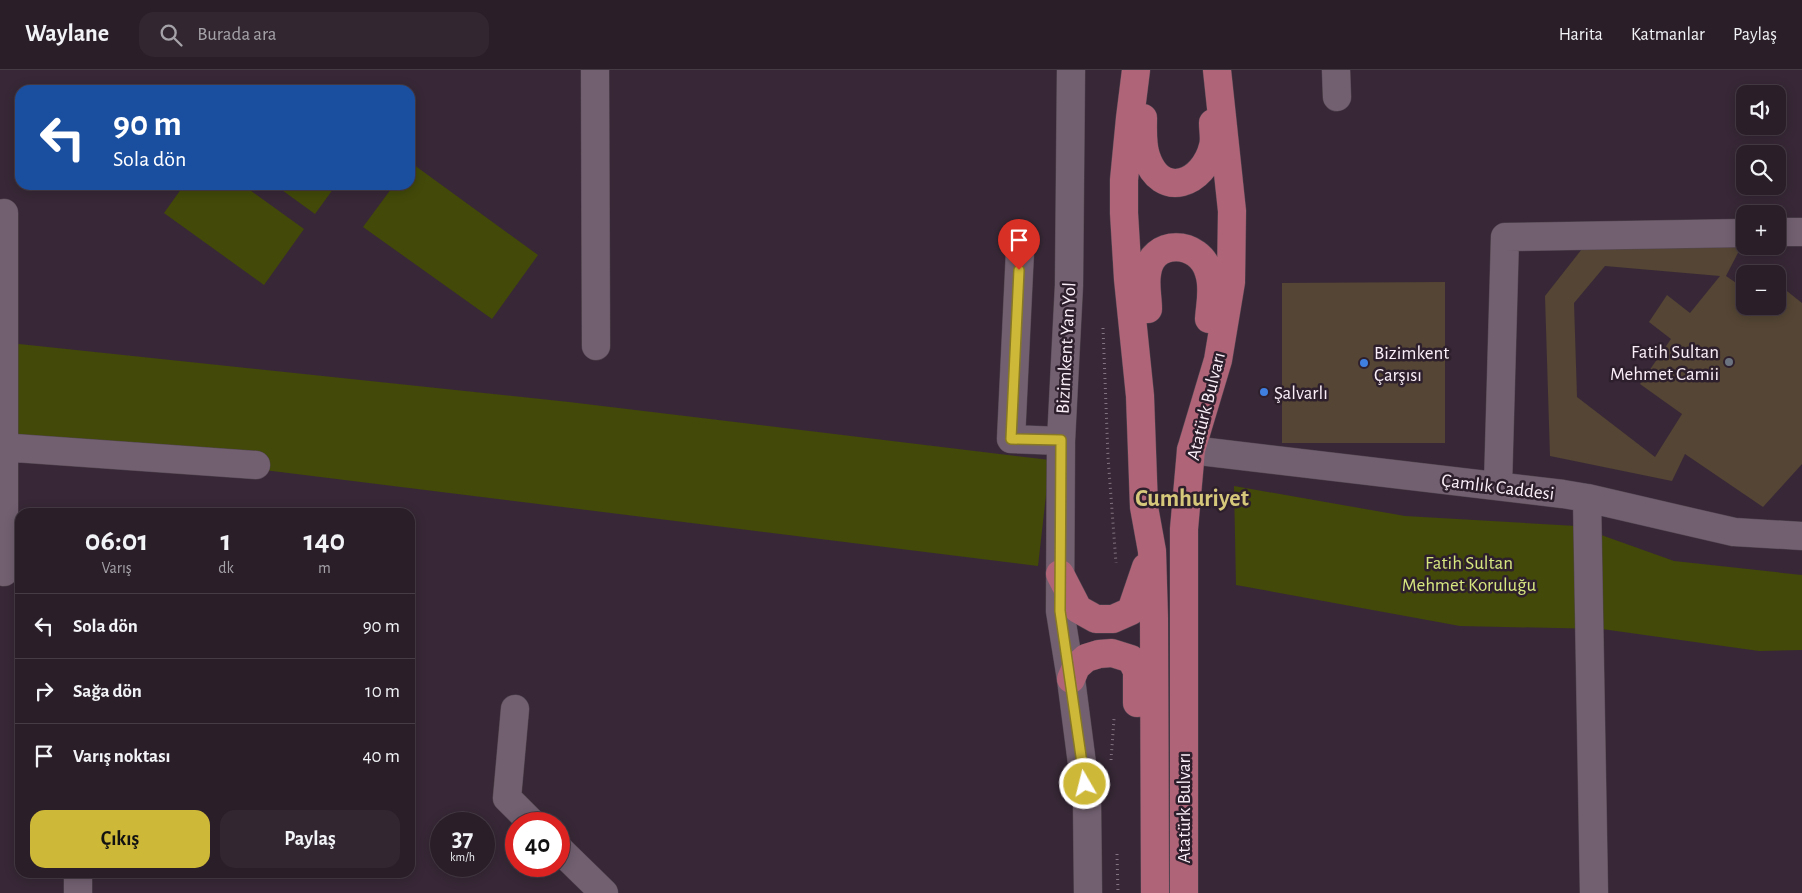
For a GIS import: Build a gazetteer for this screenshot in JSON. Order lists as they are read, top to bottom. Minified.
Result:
{"streets":{"main road":["Atatürk Bulvarı"],"street":["Bizimkent Yan Yol","Çamlık Caddesi"]},"crossings":[["Atatürk Bulvarı","Çamlık Caddesi"]],"districts":["Cumhuriyet"],"parks":["Fatih Sultan Mehmet Koruluğu"],"places":["Fatih Sultan Mehmet Camii","Bizimkent Çarşısı","Şalvarlı"],"page":{"header":"Waylane","search":"Burada ara","nav":["Harita","Katmanlar","Paylaş"],"map_buttons":["+","−"],"turn":["90 m","Sola dön"],"eta":["06:01","Varış","1","dk","140","m"],"list":[{"name":"Sola dön","value":"90 m"},{"name":"Sağa dön","value":"10 m"},{"name":"Varış noktası","value":"40 m"}],"buttons":["Çıkış","Paylaş"],"speed":"37 km/h","limit":"40"}}
